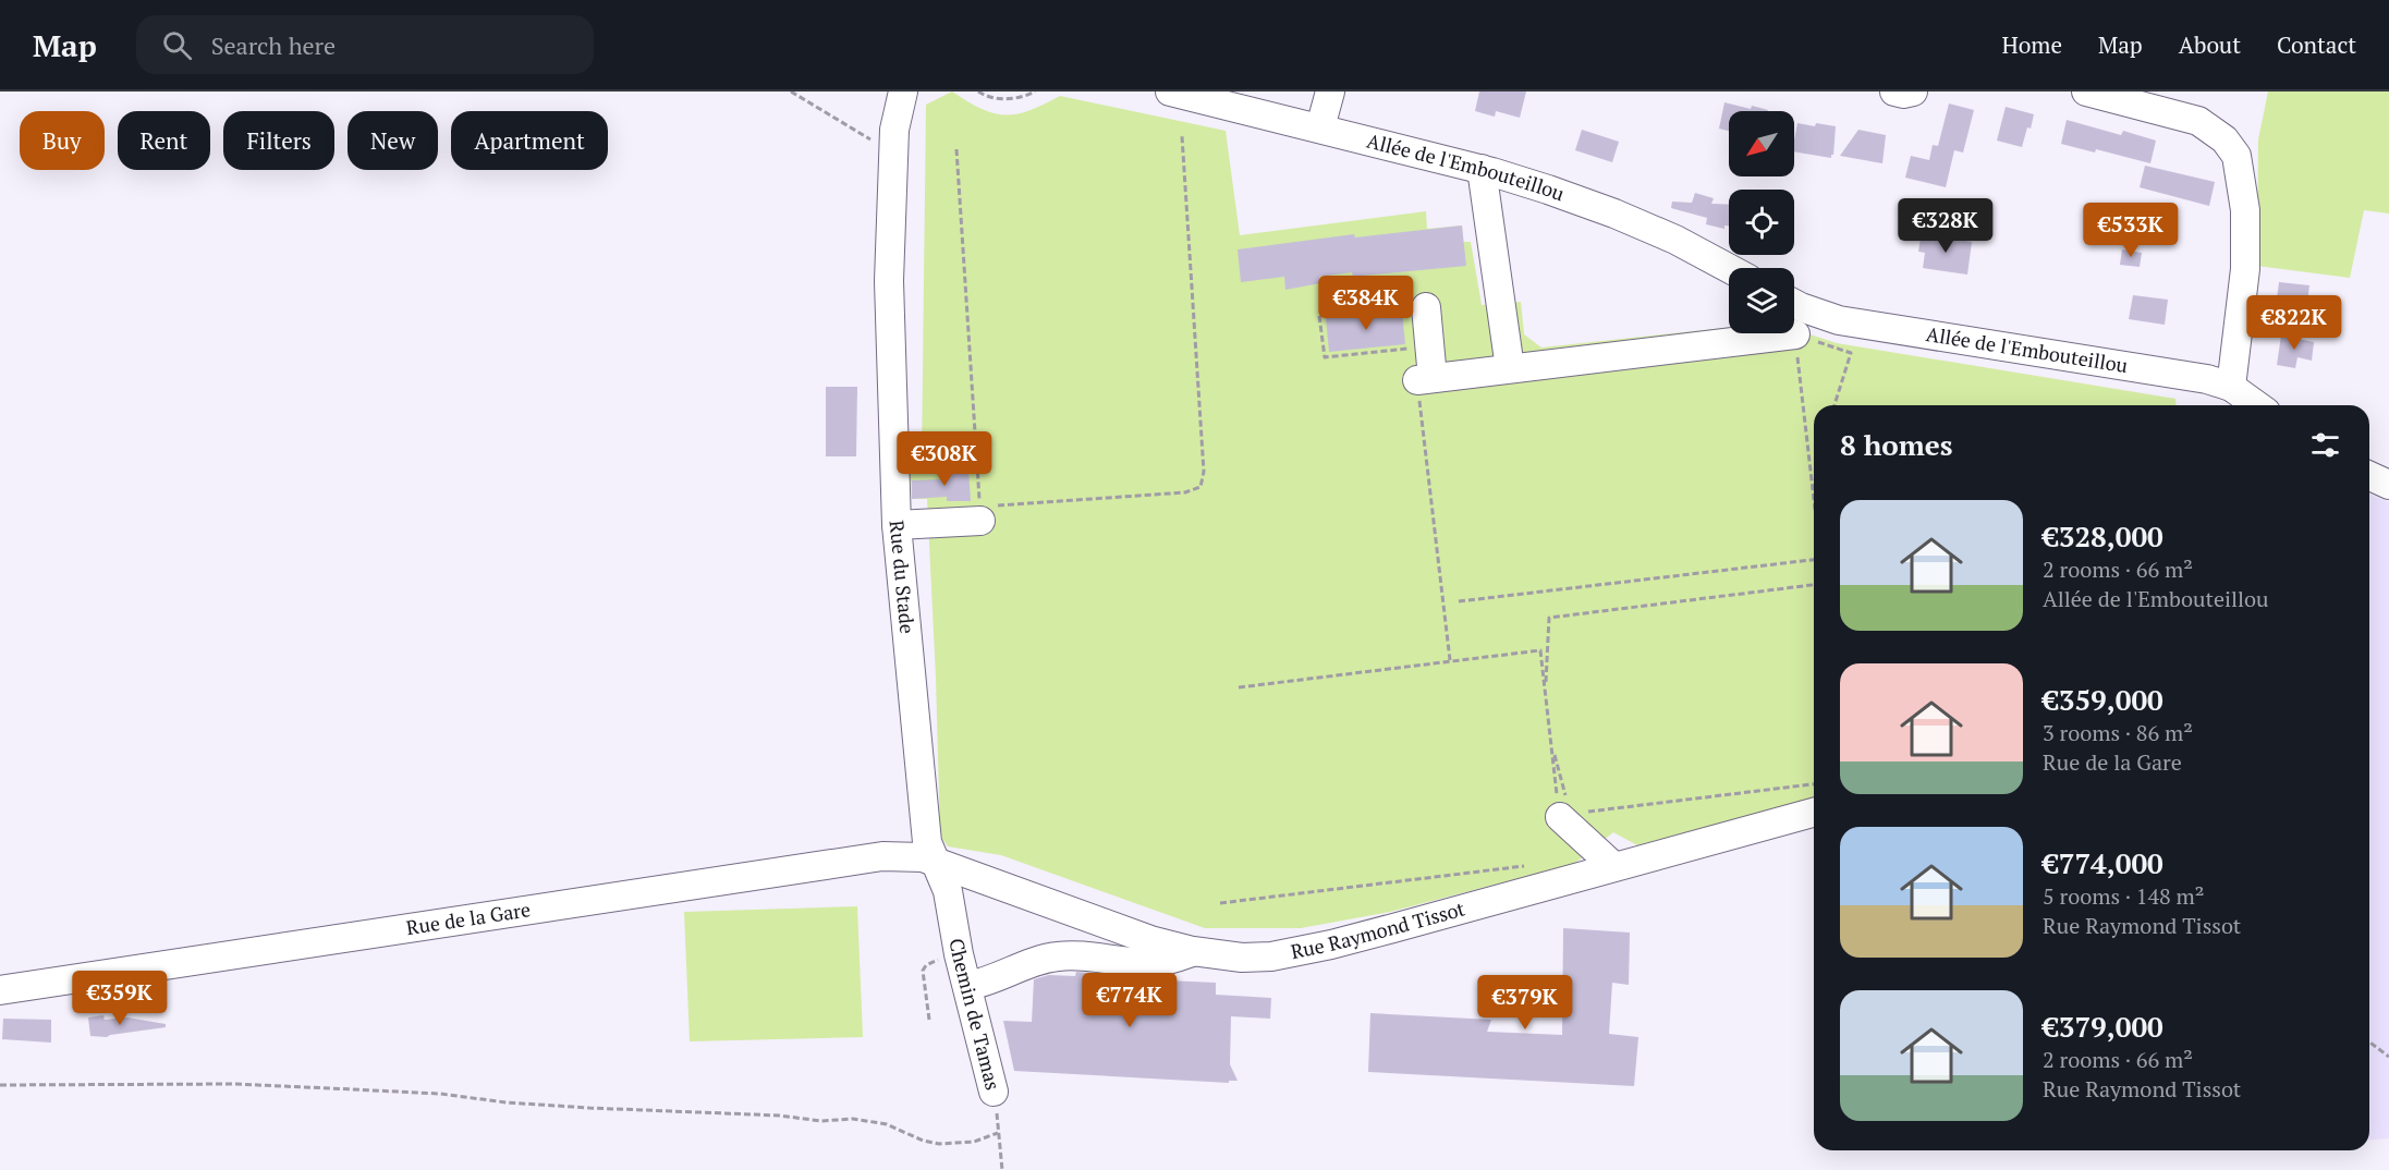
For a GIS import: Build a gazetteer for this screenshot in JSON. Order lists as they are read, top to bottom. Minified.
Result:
{"streets":{"street":["Allée de l'Embouteillou","Rue du Stade","Rue de la Gare","Rue Raymond Tissot","Chemin de Tamas"]},"crossings":[["Rue du Stade","Rue de la Gare"],["Rue du Stade","Rue Raymond Tissot"],["Rue du Stade","Chemin de Tamas"],["Rue de la Gare","Rue Raymond Tissot"],["Rue de la Gare","Chemin de Tamas"],["Rue Raymond Tissot","Chemin de Tamas"]],"north":"bottom left","page":{"header":"Map","search":"Search here","nav":["Home","Map","About","Contact"],"chip":["Buy","Rent","Filters","New","Apartment"],"price":["€328K","€533K","€384K","€822K","€308K","€359K","€774K","€379K"],"heading":"8 homes","list":[{"name":"€328,000","note":"2 rooms · 66 m² · Allée de l'Embouteillou"},{"name":"€359,000","note":"3 rooms · 86 m² · Rue de la Gare"},{"name":"€774,000","note":"5 rooms · 148 m² · Rue Raymond Tissot"},{"name":"€379,000","note":"2 rooms · 66 m² · Rue Raymond Tissot"}]}}
